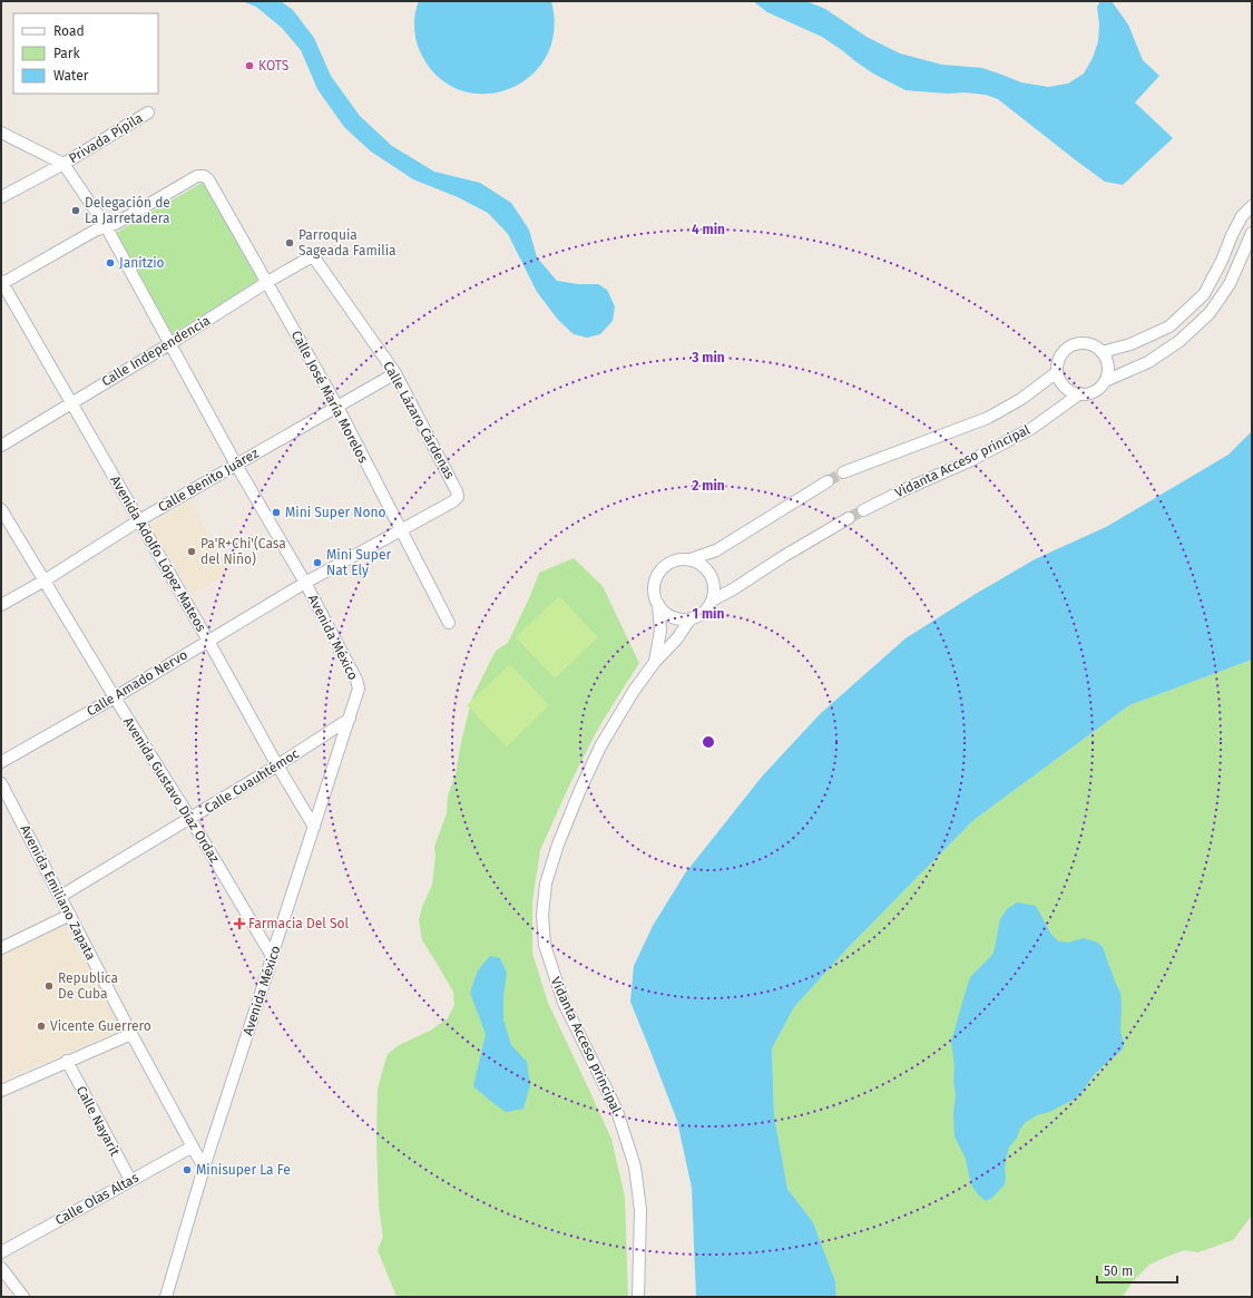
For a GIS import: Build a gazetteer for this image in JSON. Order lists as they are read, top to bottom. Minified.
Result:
{"streets":{"street":["Privada Pípila","Calle Independencia","Calle José María Morelos","Calle Lázaro Cárdenas","Vidanta Acceso principal","Calle Benito Juárez","Avenida Adolfo López Mateos","Avenida México","Calle Amado Nervo","Calle Cuauhtémoc","Avenida Gustavo Díaz Ordaz","Avenida Emiliano Zapata","Calle Nayarit","Calle Olas Altas"]},"crossings":[["Privada Pípila","Avenida México"],["Calle Independencia","Calle José María Morelos"],["Calle Independencia","Calle Lázaro Cárdenas"],["Calle Independencia","Avenida Adolfo López Mateos"],["Calle Independencia","Avenida México"],["Calle José María Morelos","Calle Benito Juárez"],["Calle José María Morelos","Avenida México"],["Calle José María Morelos","Calle Amado Nervo"],["Calle Lázaro Cárdenas","Calle Benito Juárez"],["Calle Lázaro Cárdenas","Calle Amado Nervo"],["Calle Benito Juárez","Avenida Adolfo López Mateos"],["Calle Benito Juárez","Avenida México"],["Calle Benito Juárez","Avenida Gustavo Díaz Ordaz"],["Avenida Adolfo López Mateos","Avenida México"],["Avenida Adolfo López Mateos","Calle Amado Nervo"],["Avenida Adolfo López Mateos","Calle Cuauhtémoc"],["Avenida México","Calle Amado Nervo"],["Avenida México","Calle Cuauhtémoc"],["Avenida México","Avenida Gustavo Díaz Ordaz"],["Avenida México","Avenida Emiliano Zapata"],["Calle Amado Nervo","Avenida Gustavo Díaz Ordaz"],["Calle Cuauhtémoc","Avenida Gustavo Díaz Ordaz"],["Calle Cuauhtémoc","Avenida Emiliano Zapata"],["Avenida Emiliano Zapata","Calle Olas Altas"],["Calle Nayarit","Calle Olas Altas"]],"places":{"other":["KOTS","Delegación de La Jarretadera","Parroquia Sageada Familia","Janitzio","Mini Super Nono","Pa'R+Chi'(Casa del Niño)","Mini Super Nat Ely","Republica De Cuba","Vicente Guerrero","Minisuper La Fe"],"health":["Farmacia Del Sol"]},"legend":["Road","Park","Water"],"scale_bar":"50 m","rings":["4 min","3 min","2 min","1 min"]}
